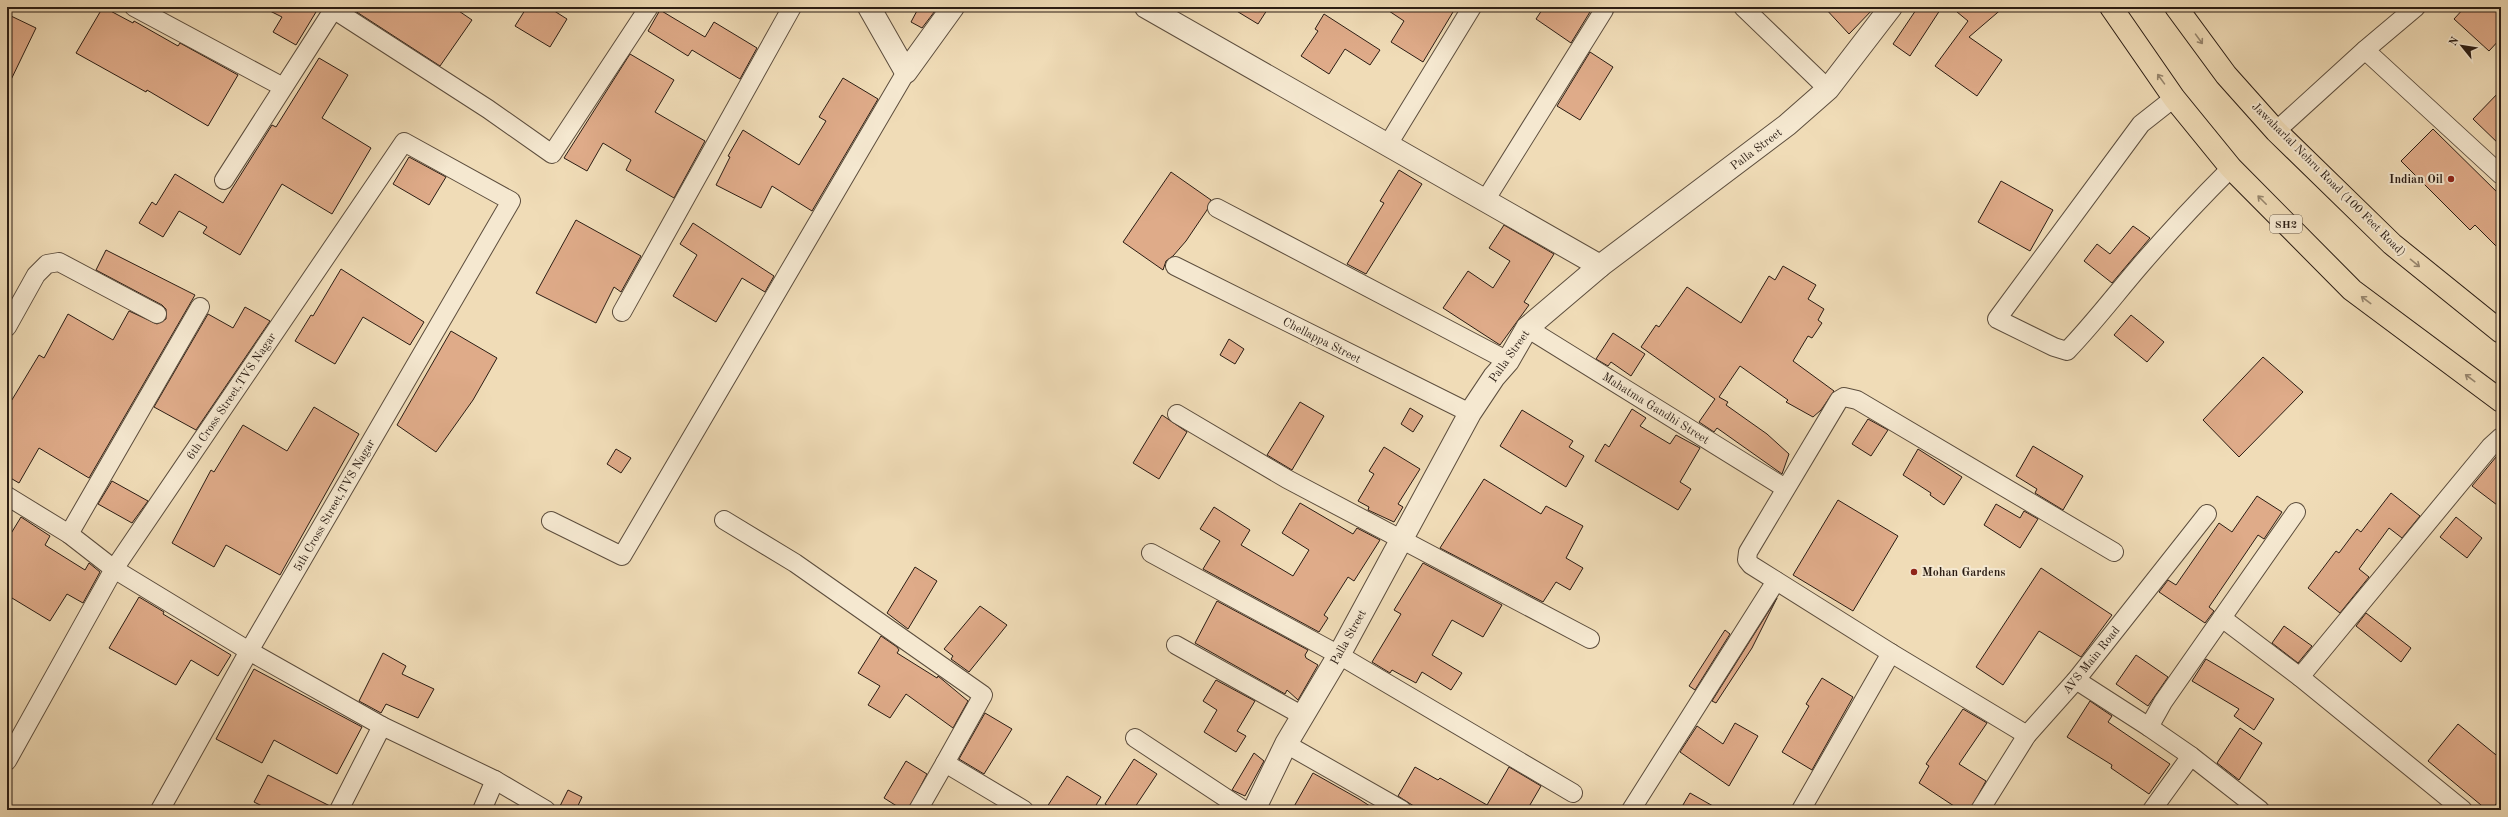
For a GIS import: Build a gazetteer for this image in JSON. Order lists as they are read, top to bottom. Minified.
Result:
{"streets":{"main road":["Jawaharlal Nehru Road (100 Feet Road)","SH2"],"street":["Palla Street","Chellappa Street","6th Cross Street,TVS Nagar","Mahatma Gandhi Street","5th Cross Street,TVS Nagar","AVS Main Road"]},"crossings":[["Palla Street","Chellappa Street"],["Palla Street","Mahatma Gandhi Street"],["6th Cross Street,TVS Nagar","5th Cross Street,TVS Nagar"]],"places":["Indian Oil","Mohan Gardens"],"north":"top left"}
